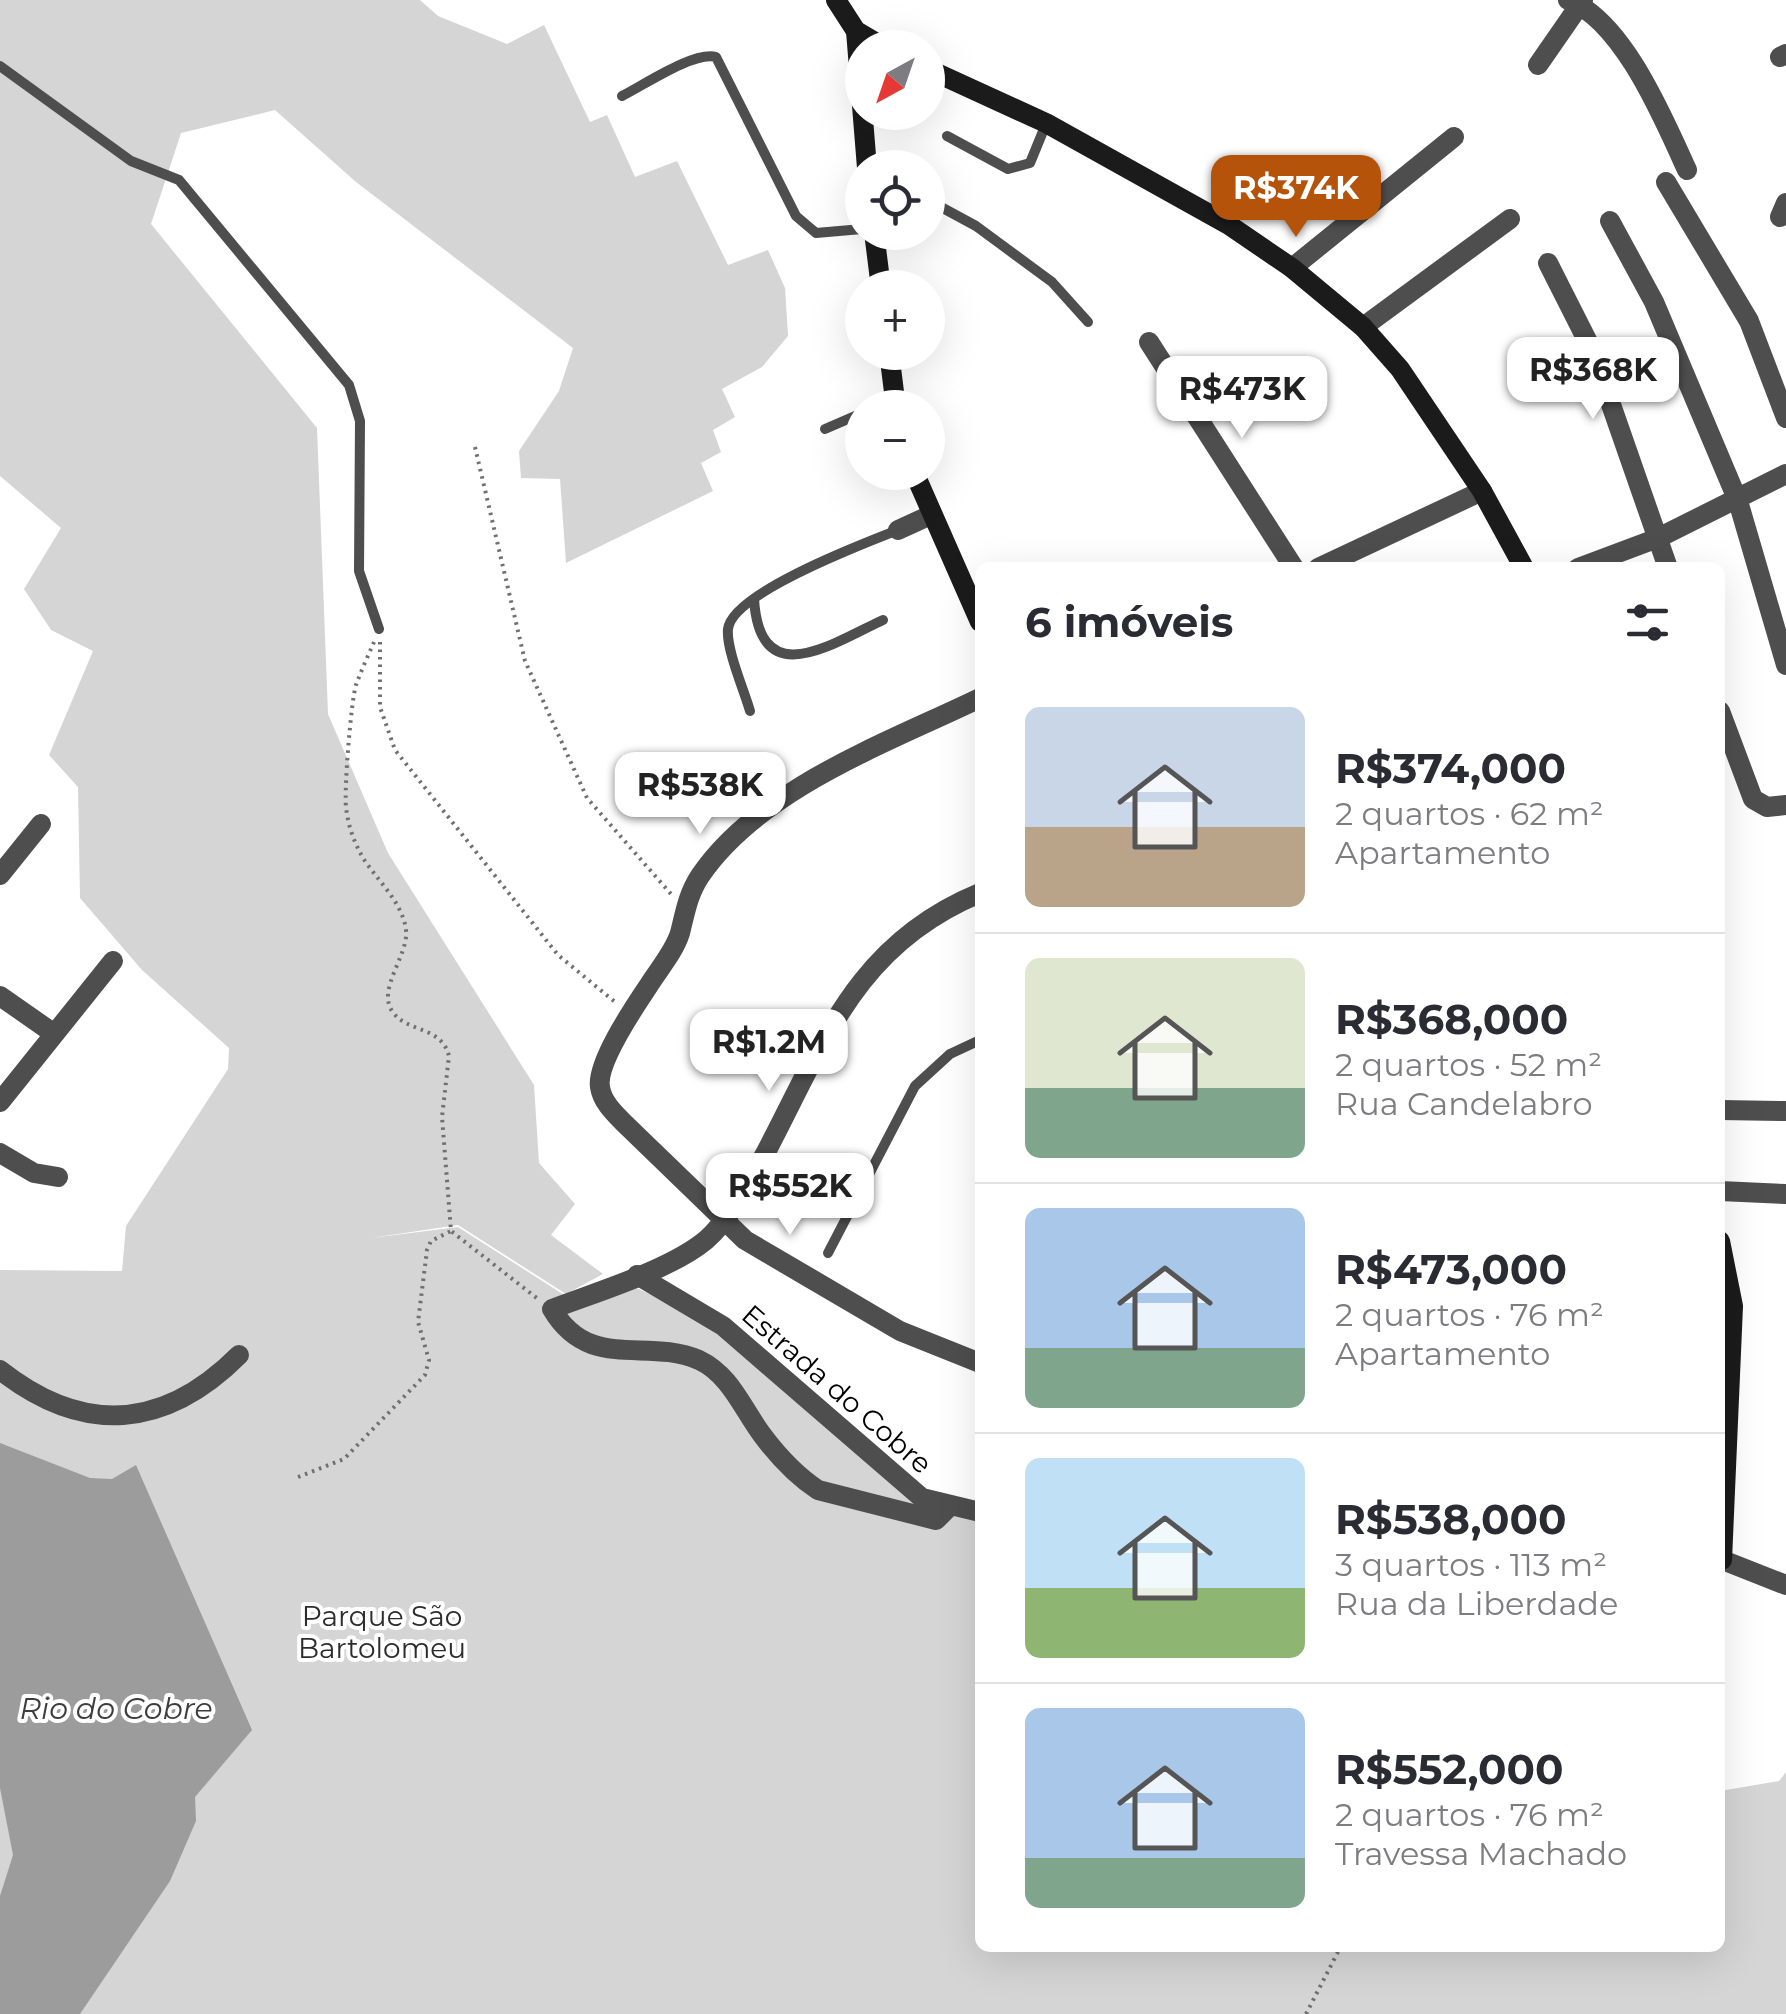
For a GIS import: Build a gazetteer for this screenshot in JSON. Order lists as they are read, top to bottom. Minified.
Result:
{"streets":{"street":["Estrada do Cobre"]},"water":["Rio do Cobre"],"parks":["Parque São Bartolomeu"],"north":"bottom left","page":{"map_buttons":["+","−"],"price":["R$374K","R$368K","R$473K","R$538K","R$1.2M","R$552K"],"heading":"6 imóveis","list":[{"name":"R$374,000","note":"2 quartos · 62 m² · Apartamento"},{"name":"R$368,000","note":"2 quartos · 52 m² · Rua Candelabro"},{"name":"R$473,000","note":"2 quartos · 76 m² · Apartamento"},{"name":"R$538,000","note":"3 quartos · 113 m² · Rua da Liberdade"},{"name":"R$552,000","note":"2 quartos · 76 m² · Travessa Machado"}]}}
